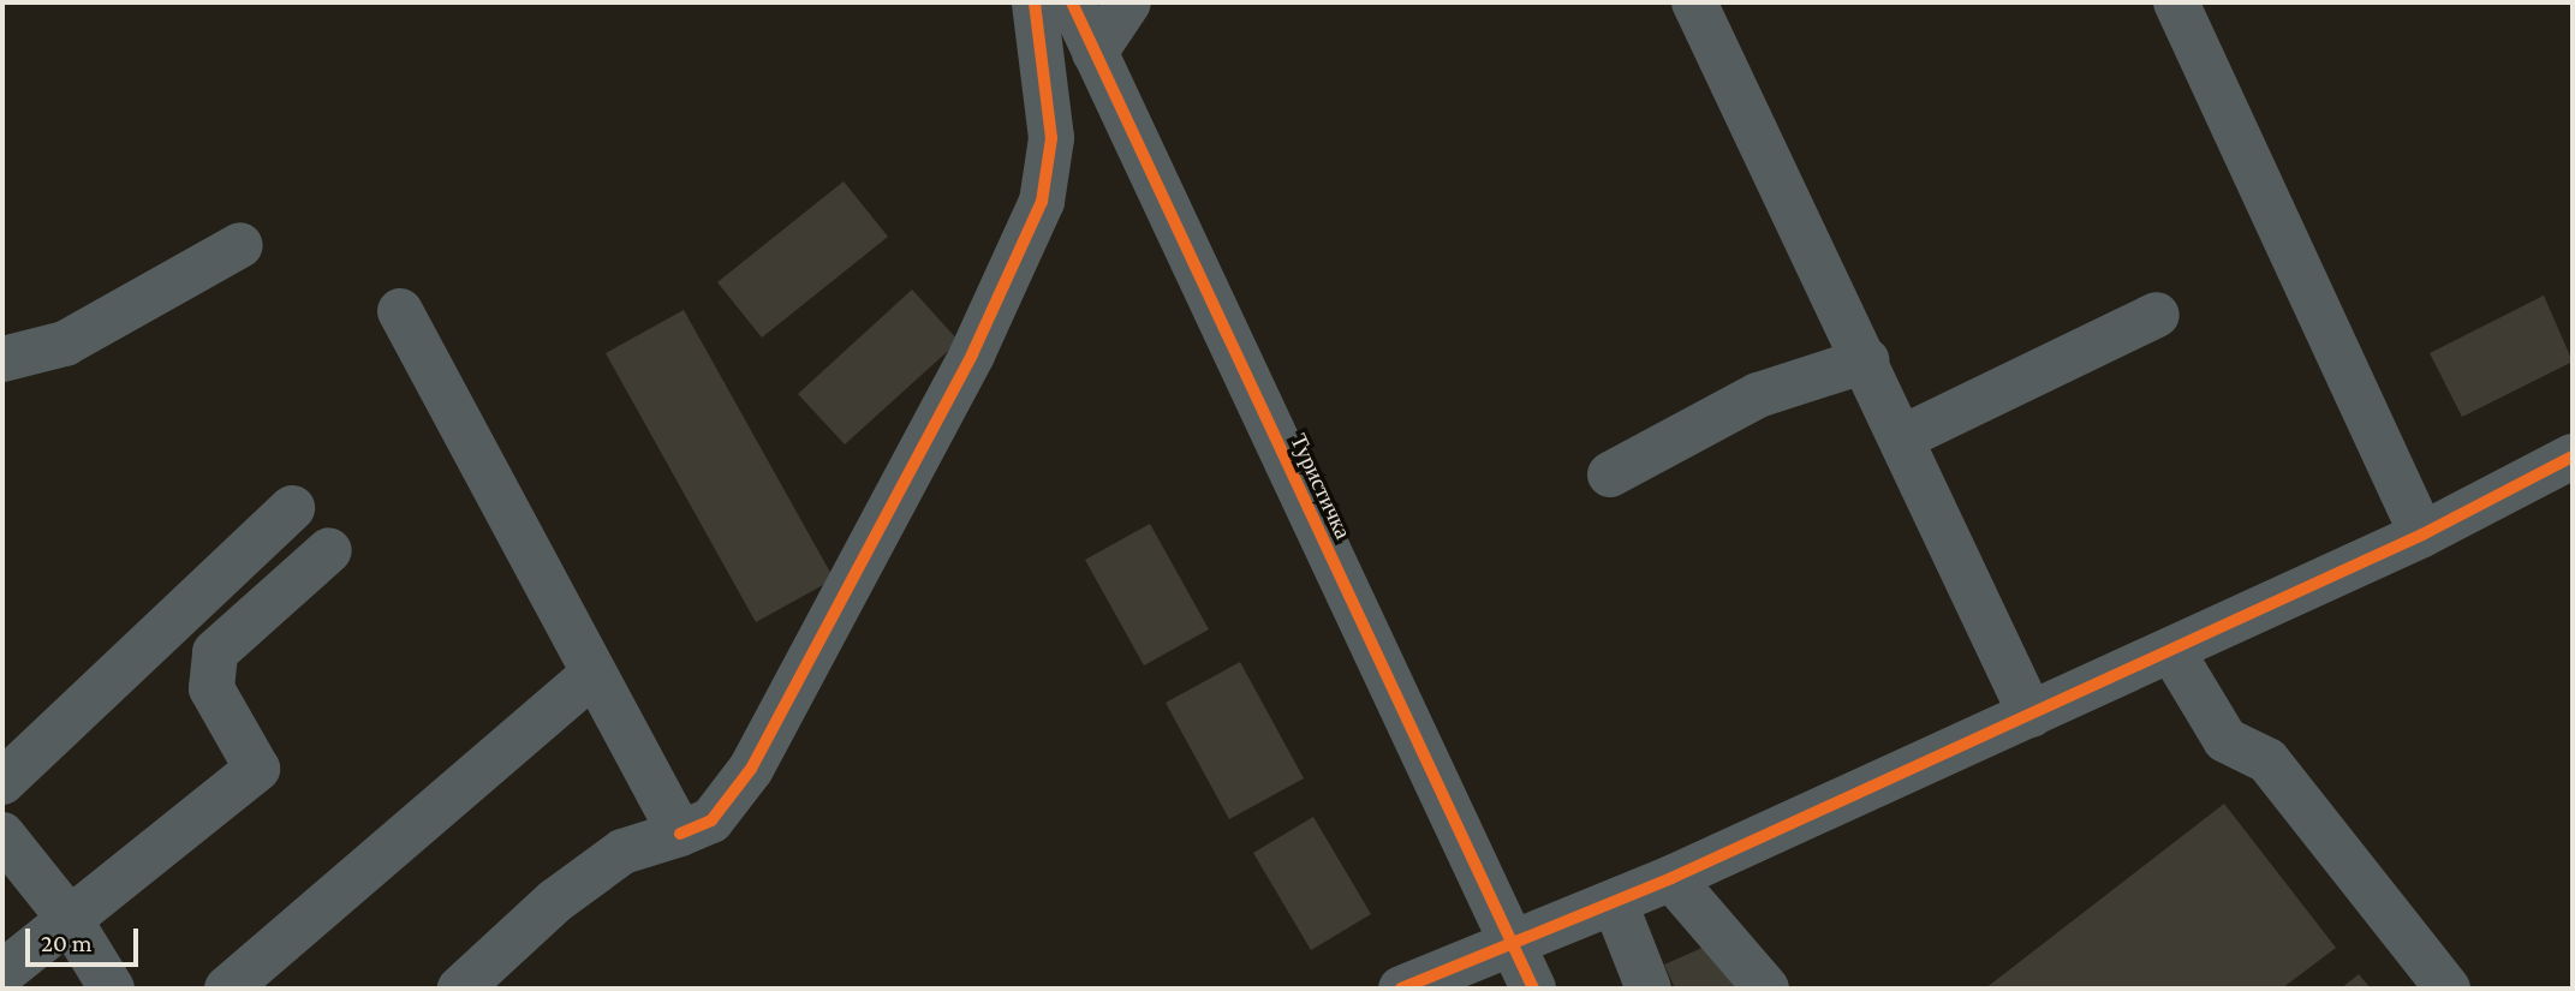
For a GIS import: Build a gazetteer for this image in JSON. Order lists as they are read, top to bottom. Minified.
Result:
{"streets":{"street":["Туристичка"]},"scale_bar":"20 m"}
